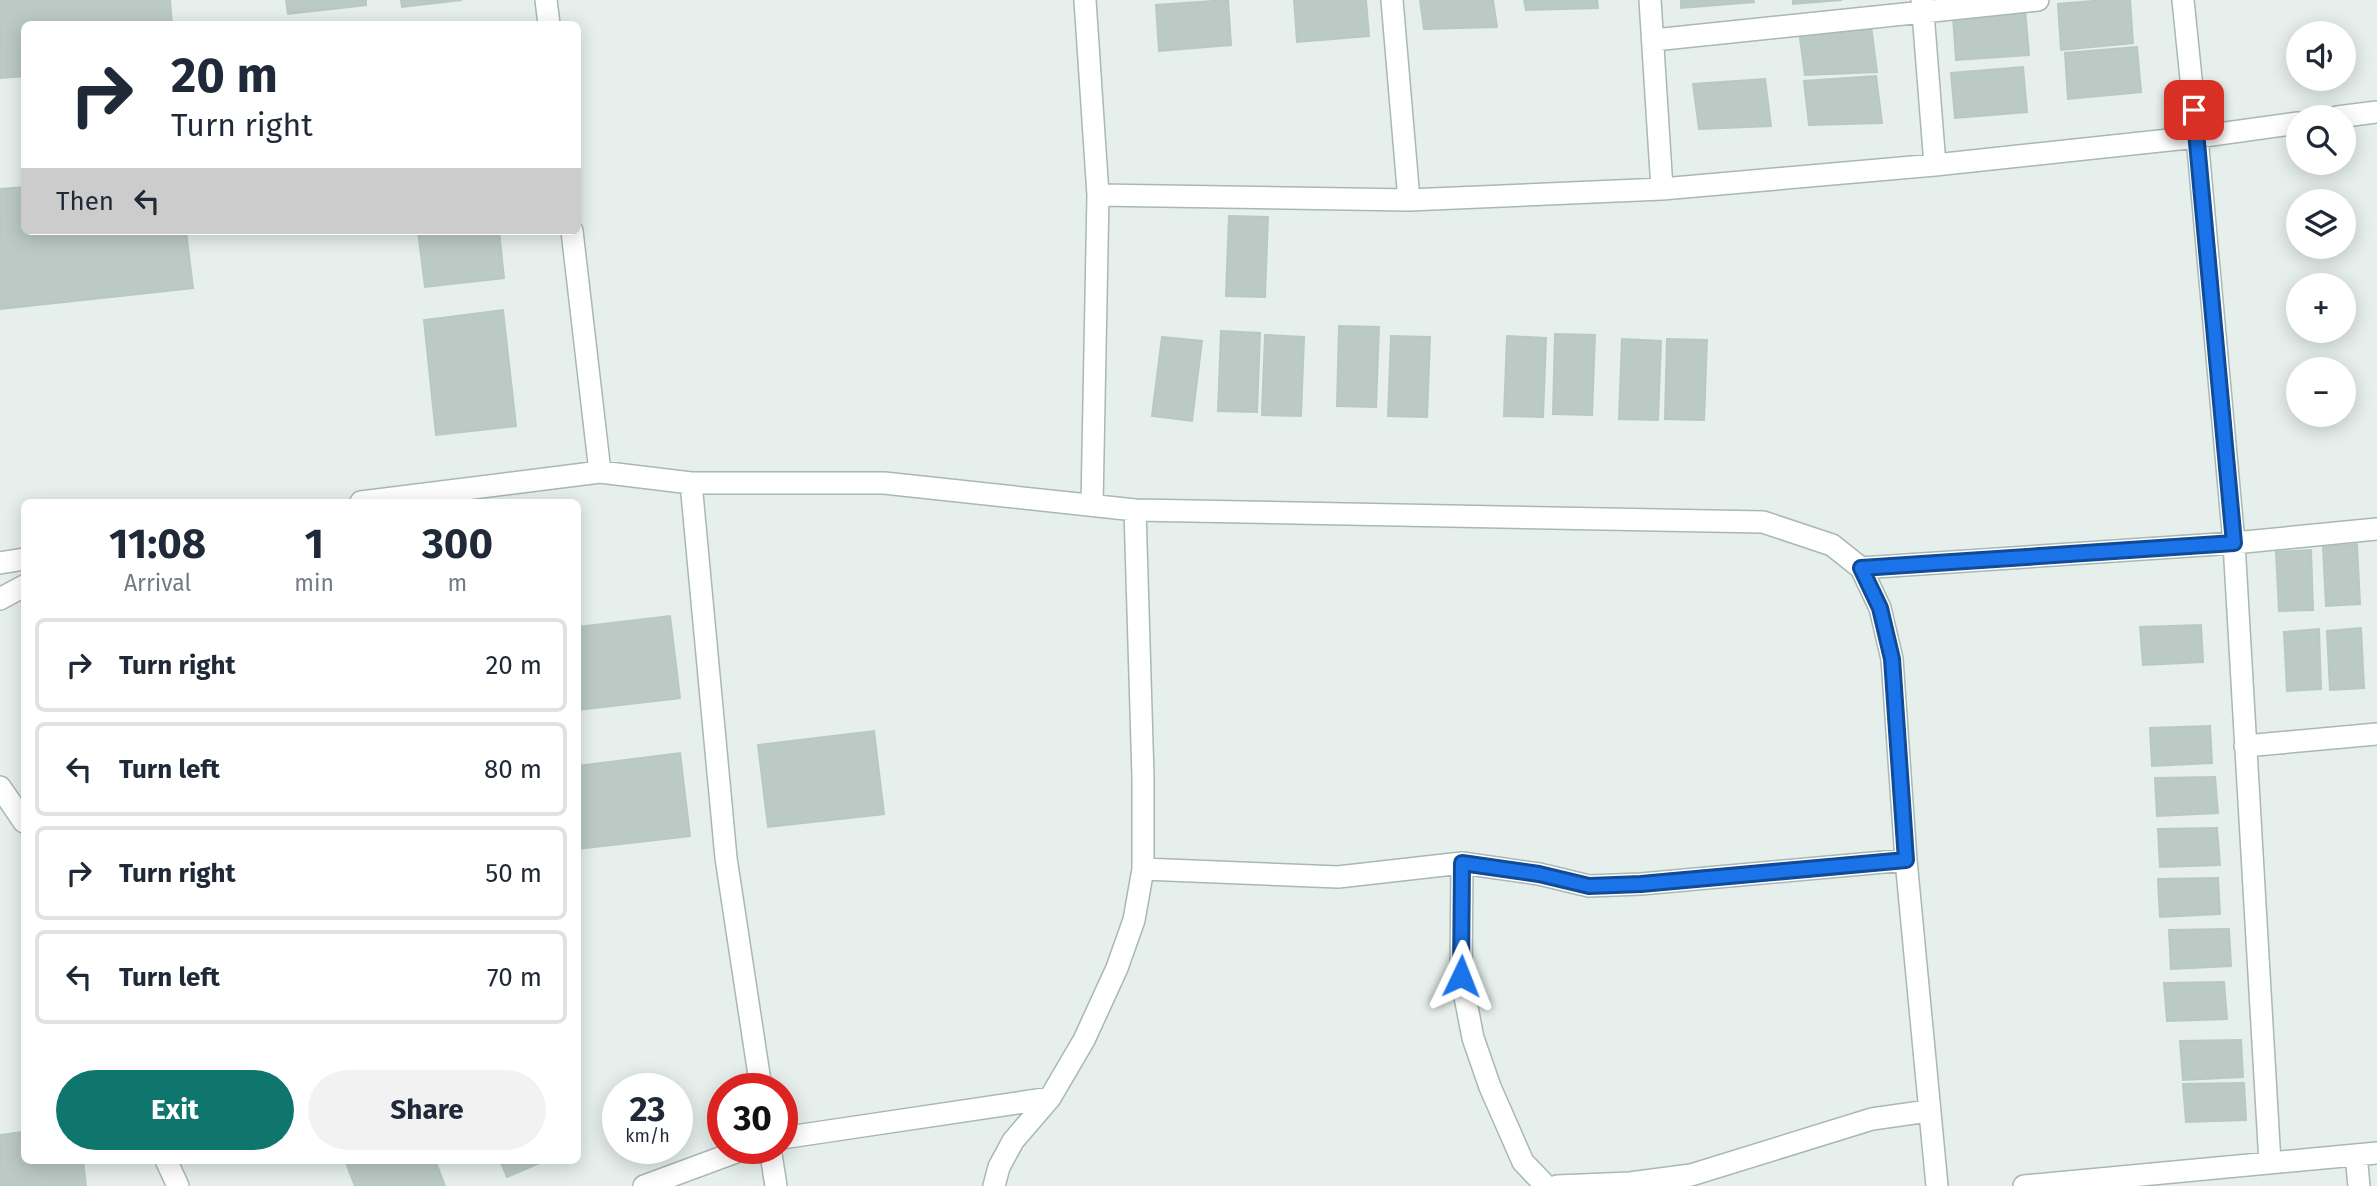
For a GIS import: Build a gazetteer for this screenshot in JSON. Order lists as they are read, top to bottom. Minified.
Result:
{"page":{"map_buttons":["+","−"],"turn":["20 m","Turn right"],"then":"Then","eta":["11:08","Arrival","1","min","300","m"],"list":[{"name":"Turn right","value":"20 m"},{"name":"Turn left","value":"80 m"},{"name":"Turn right","value":"50 m"},{"name":"Turn left","value":"70 m"}],"buttons":["Exit","Share"],"speed":"23 km/h","limit":"30"}}
